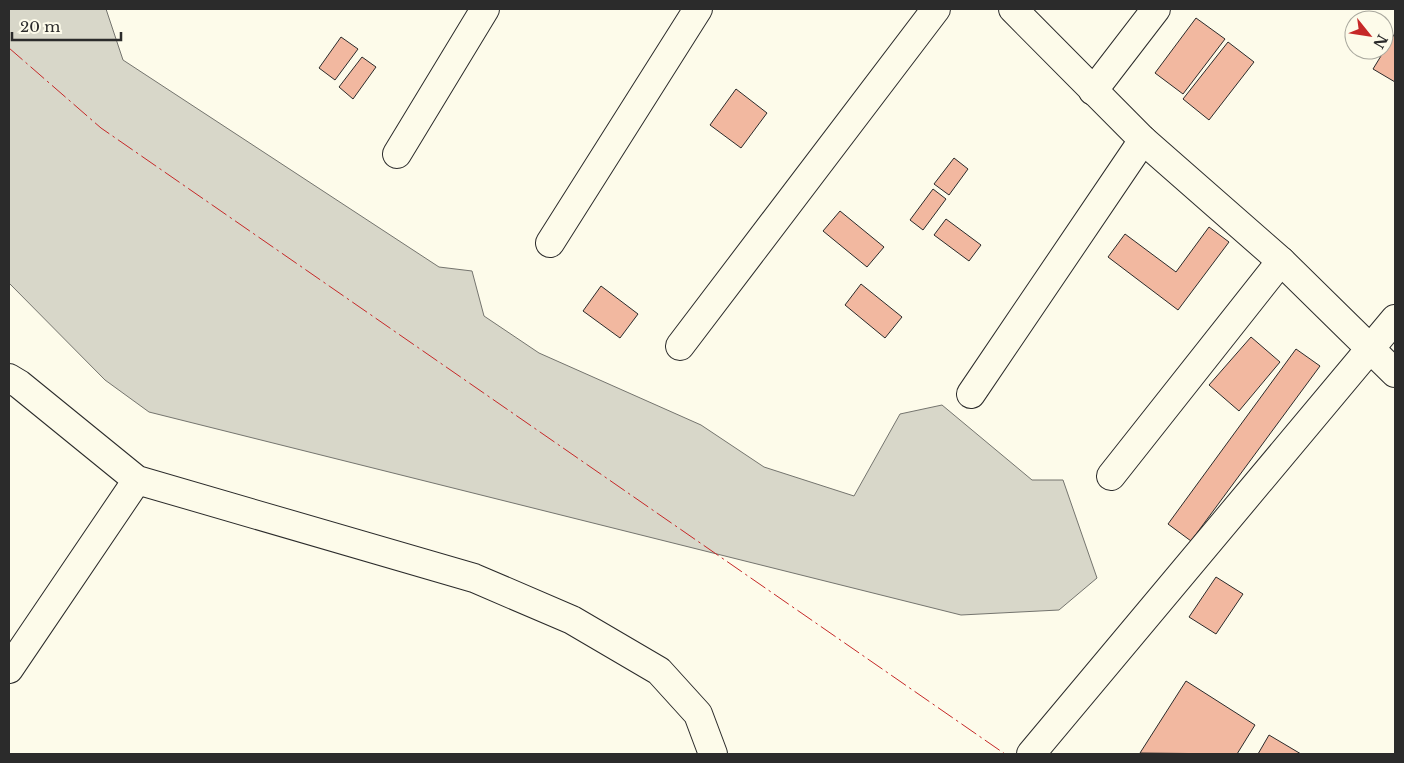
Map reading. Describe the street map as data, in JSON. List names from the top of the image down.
{
  "scale_bar": "20 m",
  "north": "bottom right"
}
